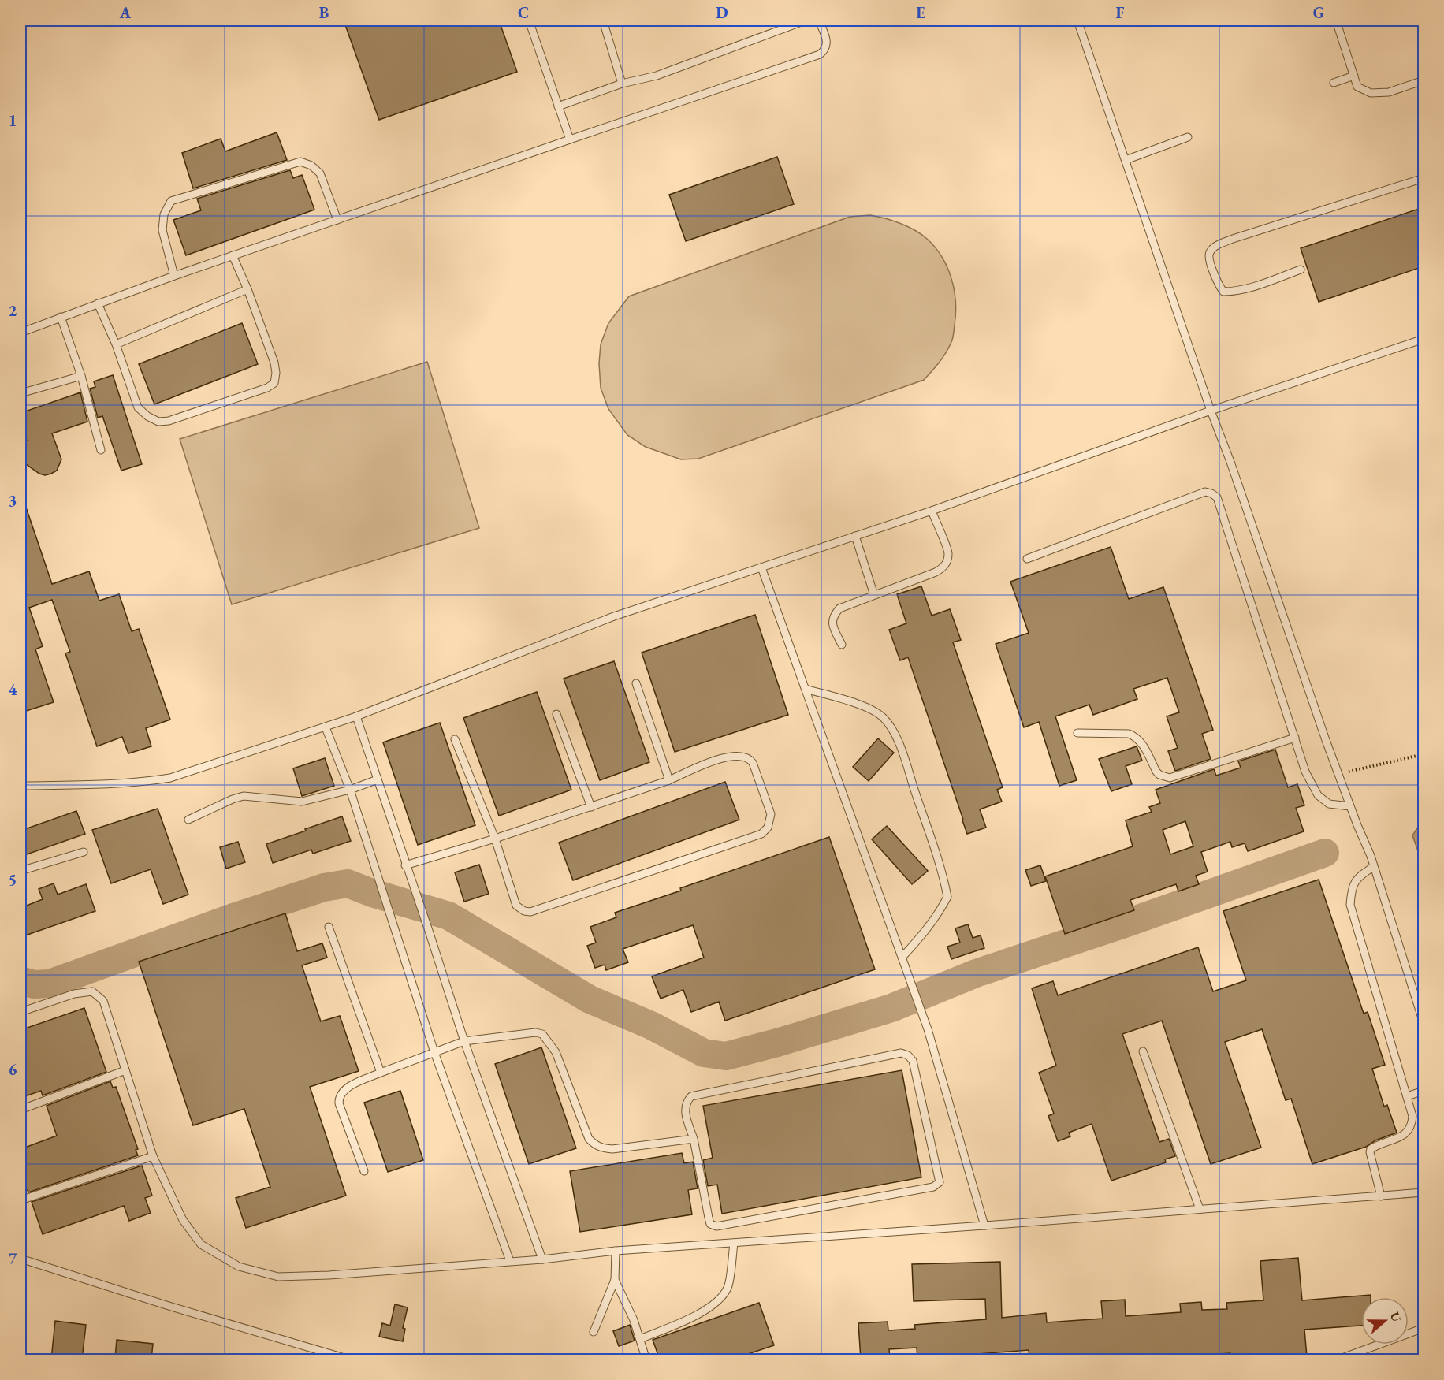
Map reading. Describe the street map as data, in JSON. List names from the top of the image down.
{
  "north": "right",
  "grid": {
    "columns": [
      "A",
      "B",
      "C",
      "D",
      "E",
      "F",
      "G"
    ],
    "rows": [
      "1",
      "2",
      "3",
      "4",
      "5",
      "6",
      "7"
    ]
  }
}
